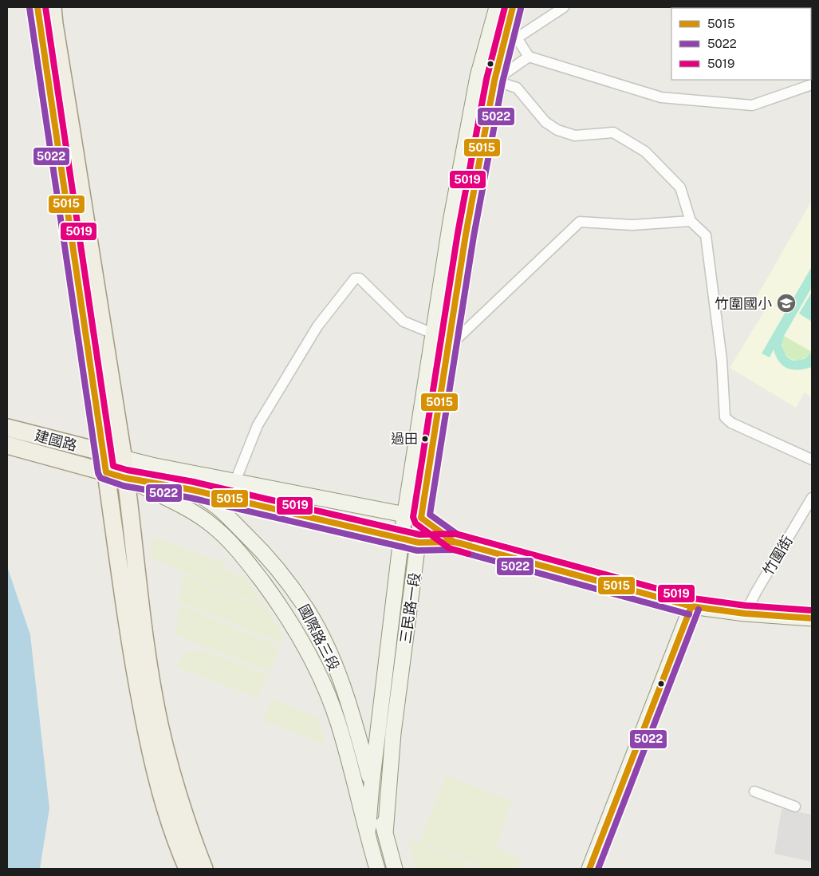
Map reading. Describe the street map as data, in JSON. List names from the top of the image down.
{
  "streets": {
    "main road": ["建國路"],
    "street": ["竹圍街", "三民路一段", "國際路三段"]
  },
  "crossings": [
    ["建國路", "國際路三段"],
    ["三民路一段", "國際路三段"]
  ],
  "places": {
    "school or university": ["竹圍國小"],
    "other": ["過田"]
  },
  "lines": ["transit line 5015", "transit line 5019", "transit line 5022"],
  "legend": ["5015", "5022", "5019"]
}
